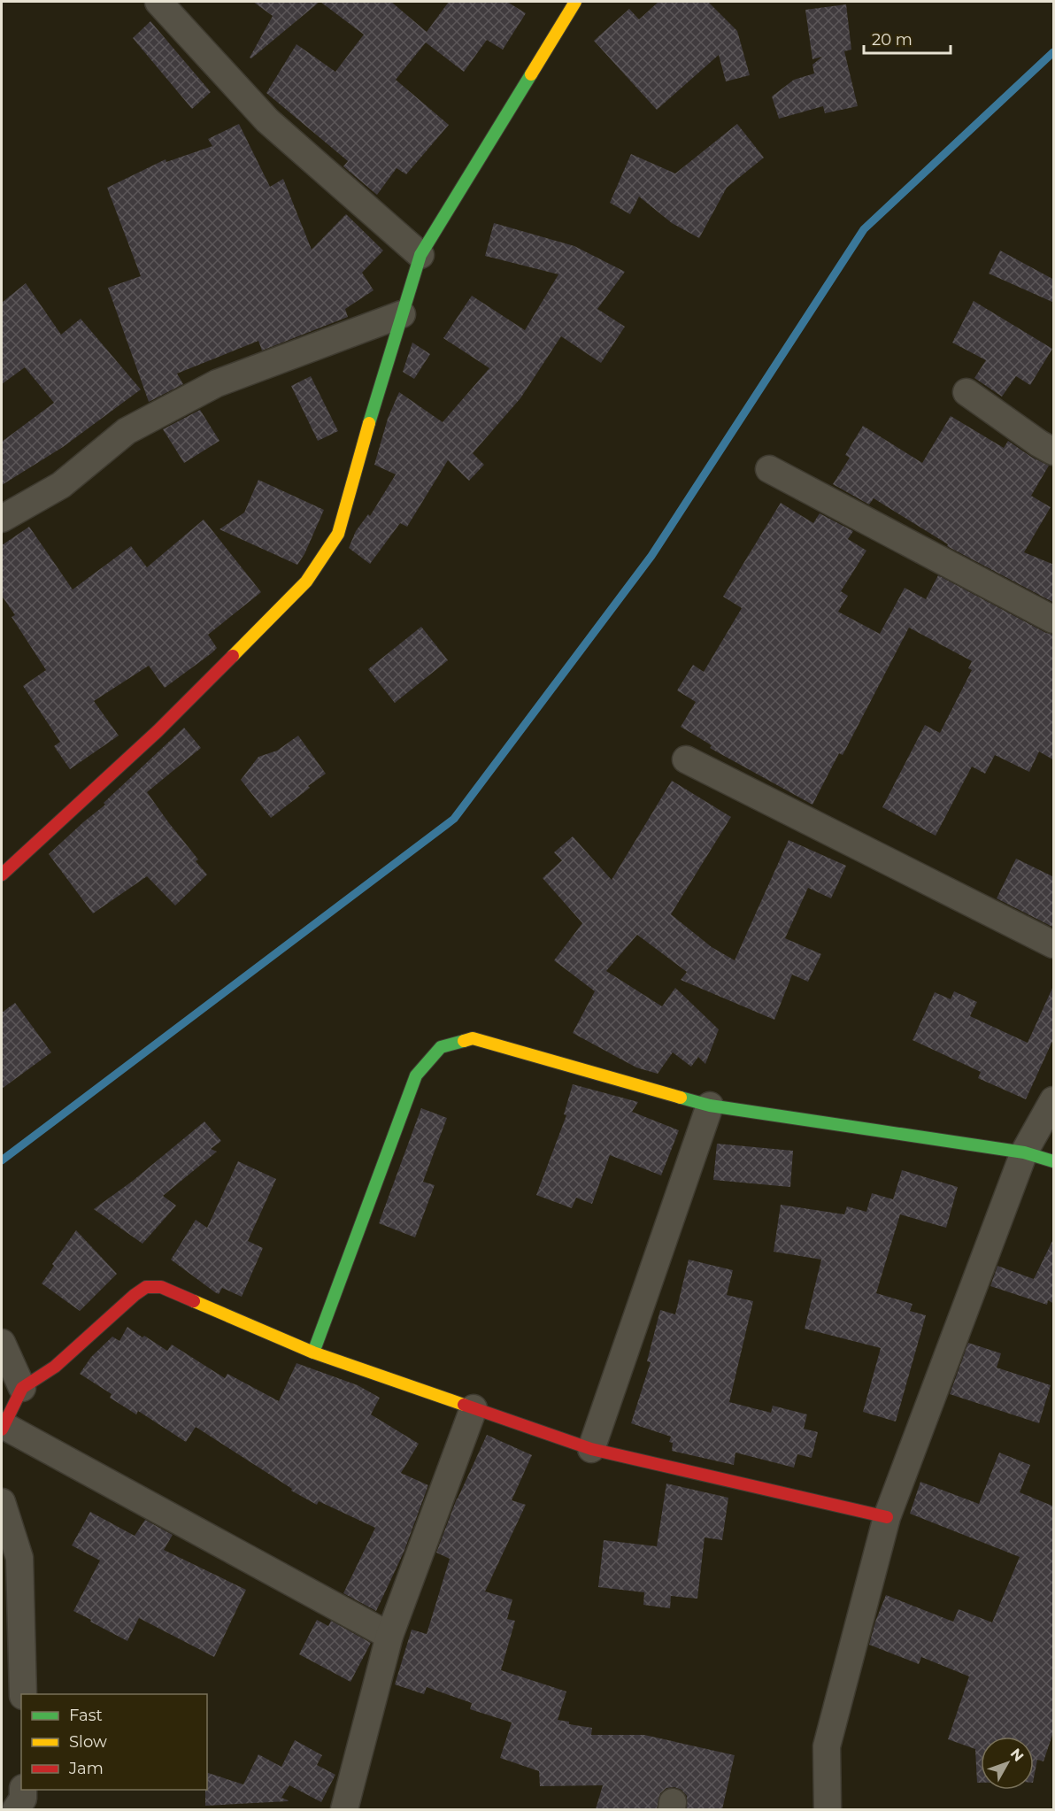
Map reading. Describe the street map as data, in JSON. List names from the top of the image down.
{
  "legend": ["Fast", "Slow", "Jam"],
  "scale_bar": "20 m",
  "north": "top right"
}
